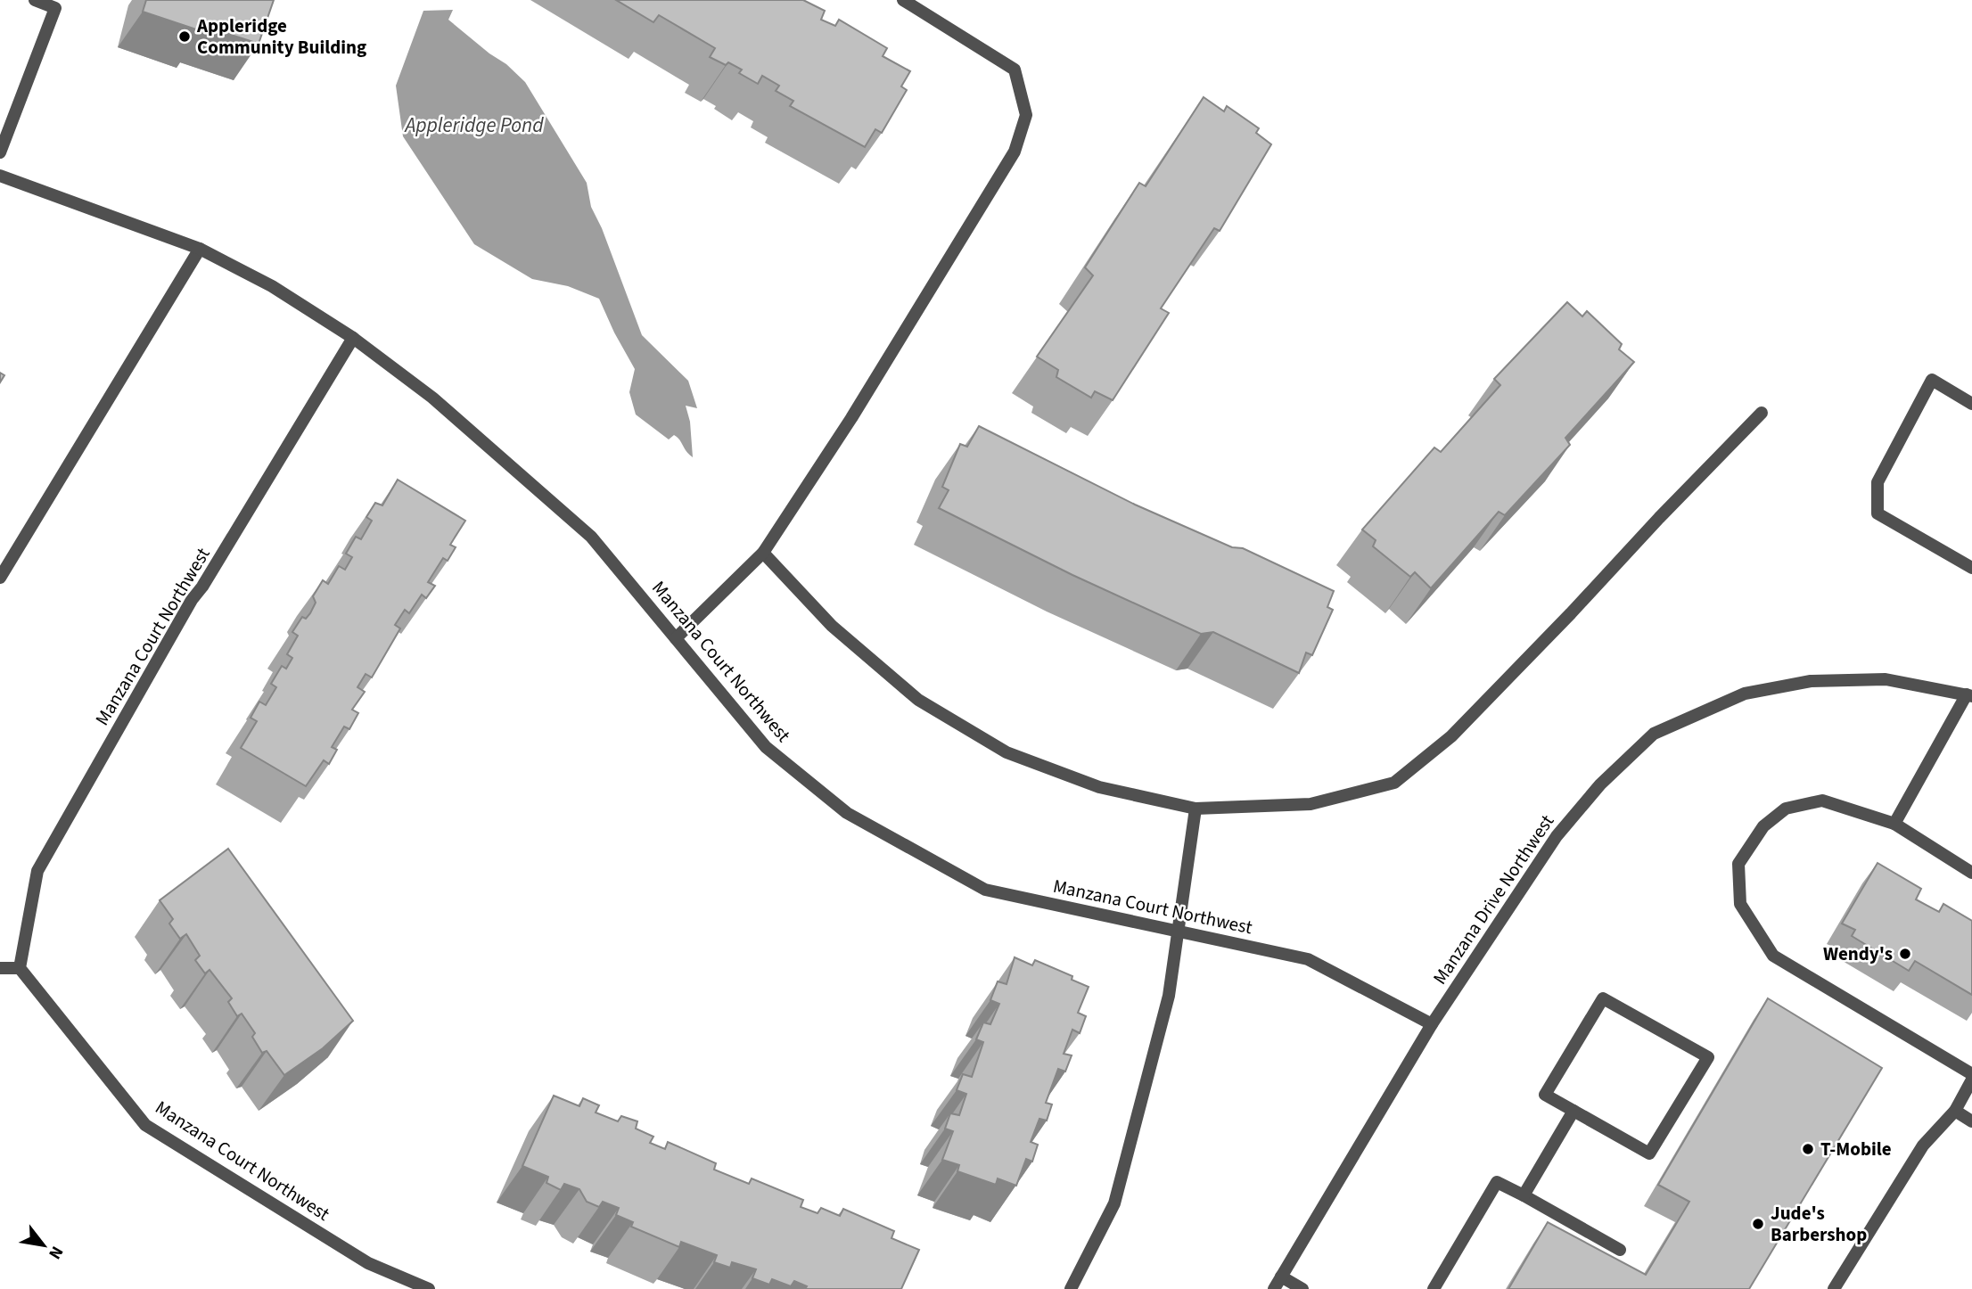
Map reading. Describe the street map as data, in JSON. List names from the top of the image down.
{
  "streets": {
    "street": ["Manzana Court Northwest", "Manzana Drive Northwest"]
  },
  "crossings": [
    ["Manzana Court Northwest", "Manzana Drive Northwest"]
  ],
  "water": ["Appleridge Pond"],
  "places": [
    "Appleridge Community Building",
    "Wendy's",
    "T-Mobile",
    "Jude's Barbershop"
  ],
  "north": "bottom right"
}
